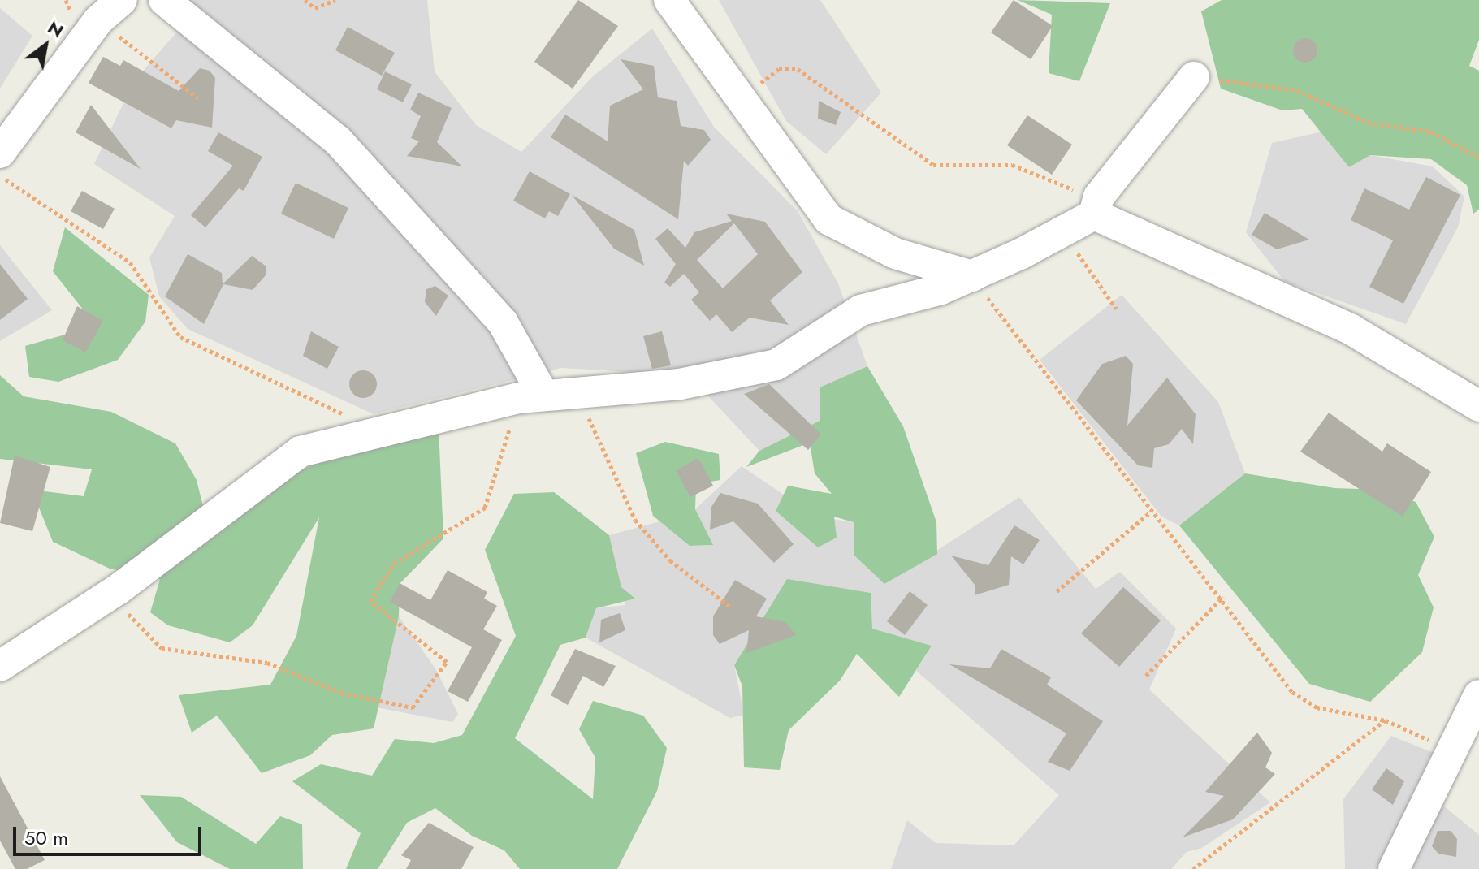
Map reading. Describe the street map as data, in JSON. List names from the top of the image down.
{
  "scale_bar": "50 m",
  "north": "top right"
}
